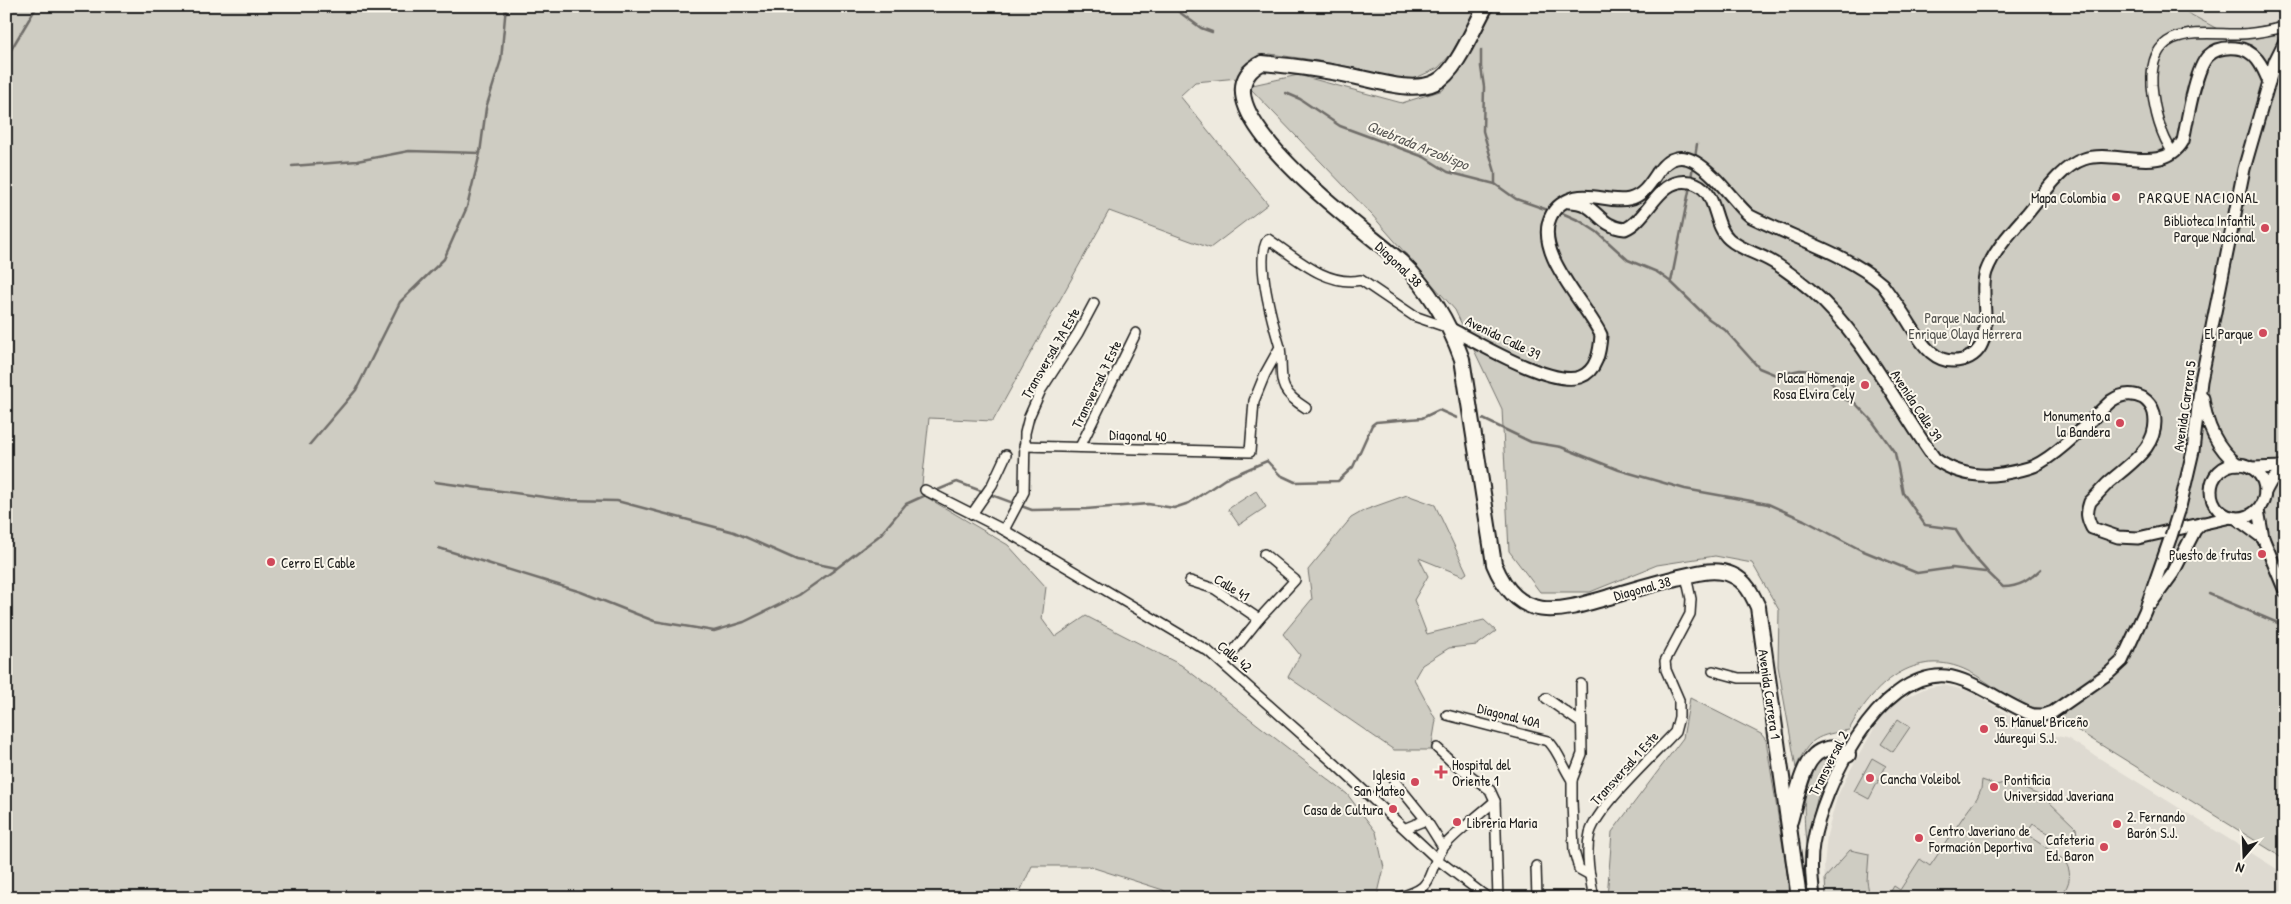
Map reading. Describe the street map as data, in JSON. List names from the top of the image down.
{
  "streets": {
    "main road": ["Diagonal 38", "Avenida Carrera 1"],
    "street": [
      "Avenida Calle 39",
      "Transversal 7A Este",
      "Transversal 7 Este",
      "Avenida Carrera 5",
      "Diagonal 40",
      "Calle 41",
      "Calle 42",
      "Diagonal 40A",
      "Transversal 2",
      "Transversal 1 Este"
    ]
  },
  "crossings": [
    ["Diagonal 38", "Avenida Calle 39"],
    ["Diagonal 38", "Avenida Carrera 1"],
    ["Diagonal 38", "Transversal 1 Este"],
    ["Transversal 7A Este", "Diagonal 40"],
    ["Transversal 7A Este", "Calle 42"],
    ["Transversal 7 Este", "Diagonal 40"],
    ["Avenida Carrera 5", "Transversal 2"],
    ["Avenida Carrera 1", "Transversal 1 Este"]
  ],
  "districts": ["PARQUE NACIONAL"],
  "water": ["Quebrada Arzobispo"],
  "parks": ["Parque Nacional Enrique Olaya Herrera"],
  "places": {
    "other": [
      "Mapa Colombia",
      "Biblioteca Infantil Parque Nacional",
      "El Parque",
      "Placa Homenaje Rosa Elvira Cely",
      "Monumento a la Bandera",
      "Puesto de frutas",
      "Cerro El Cable",
      "95. Manuel Briceño Jáuregui S.J.",
      "Cancha Voleibol",
      "Iglesia San Mateo",
      "Pontificia Universidad Javeriana",
      "Casa de Cultura",
      "Libreria Maria",
      "2. Fernando Barón S.J.",
      "Centro Javeriano de Formación Deportiva",
      "Cafeteria Ed. Baron"
    ],
    "health": ["Hospital del Oriente 1"]
  },
  "north": "bottom"
}
